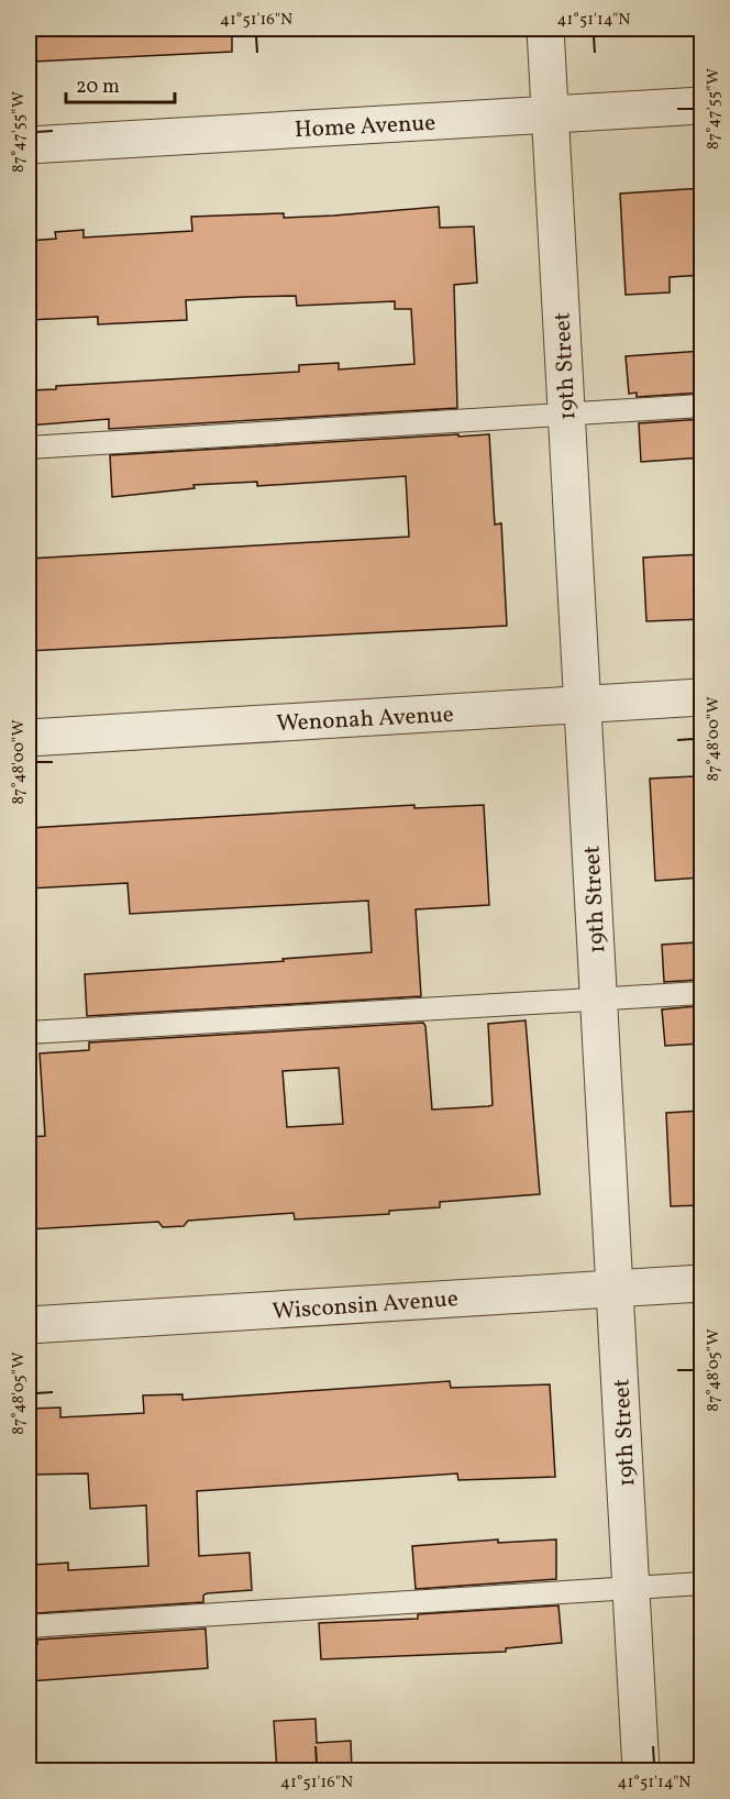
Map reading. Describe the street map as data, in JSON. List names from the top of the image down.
{
  "streets": {
    "street": [
      "Home Avenue",
      "19th Street",
      "Wenonah Avenue",
      "Wisconsin Avenue"
    ]
  },
  "crossings": [
    ["Home Avenue", "19th Street"],
    ["19th Street", "Wenonah Avenue"],
    ["19th Street", "Wisconsin Avenue"]
  ],
  "scale_bar": "20 m",
  "coordinates": [
    "41°51'16\"N",
    "41°51'14\"N",
    "87°47'55\"W",
    "87°48'00\"W",
    "87°48'05\"W"
  ]
}
